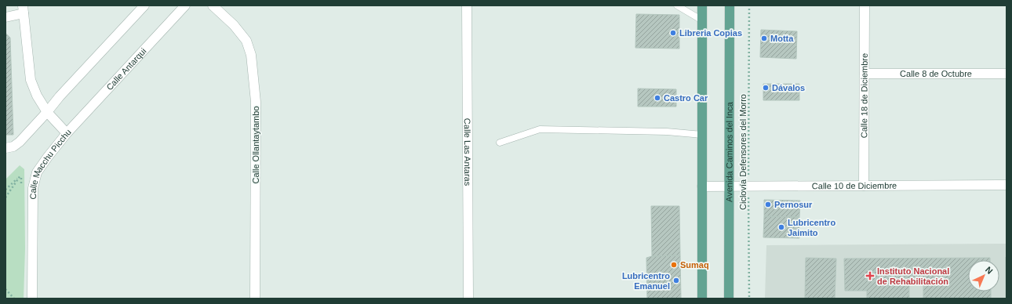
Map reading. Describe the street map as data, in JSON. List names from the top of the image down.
{
  "streets": {
    "main road": ["Avenida Caminos del Inca"],
    "street": [
      "Calle Antarqui",
      "Calle 8 de Octubre",
      "Calle 18 de Diciembre",
      "Calle Ollantaytambo",
      "Calle Las Antaras",
      "Calle Macchu Picchu",
      "Calle 10 de Diciembre"
    ],
    "path": ["Ciclovía Defensores del Morro"]
  },
  "crossings": [
    ["Calle Antarqui", "Calle Macchu Picchu"],
    ["Calle 8 de Octubre", "Calle 18 de Diciembre"],
    ["Calle 18 de Diciembre", "Calle 10 de Diciembre"],
    ["Avenida Caminos del Inca", "Calle 10 de Diciembre"],
    ["Ciclovía Defensores del Morro", "Calle 10 de Diciembre"]
  ],
  "places": {
    "other": [
      "Libreria Copias",
      "Motta",
      "Dávalos",
      "Castro Car",
      "Pernosur",
      "Lubricentro Jaimito",
      "Sumaq",
      "Lubricentro Emanuel"
    ],
    "health": ["Instituto Nacional de Rehabilitación"]
  },
  "north": "top right"
}
